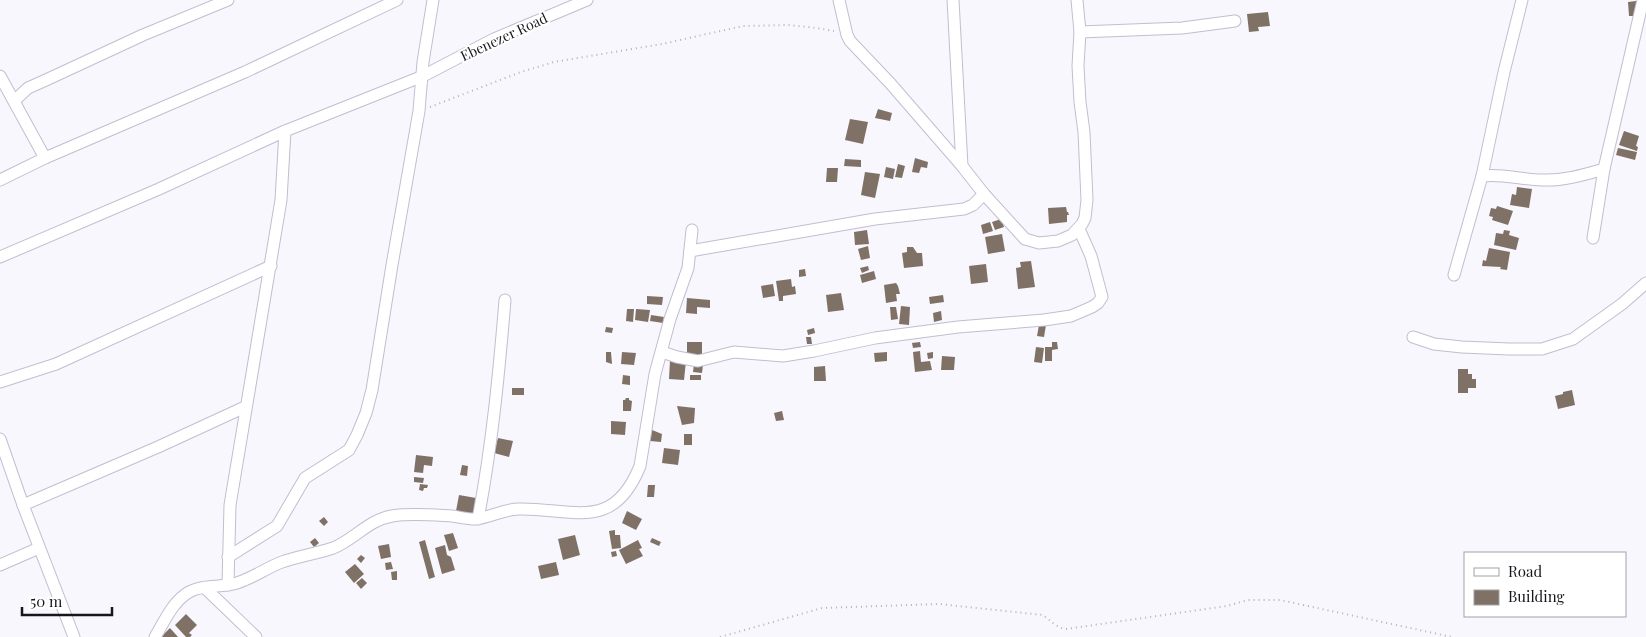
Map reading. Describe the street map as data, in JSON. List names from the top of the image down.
{
  "streets": {
    "street": ["Ebenezer Road"]
  },
  "legend": ["Road", "Building"],
  "scale_bar": "50 m"
}
